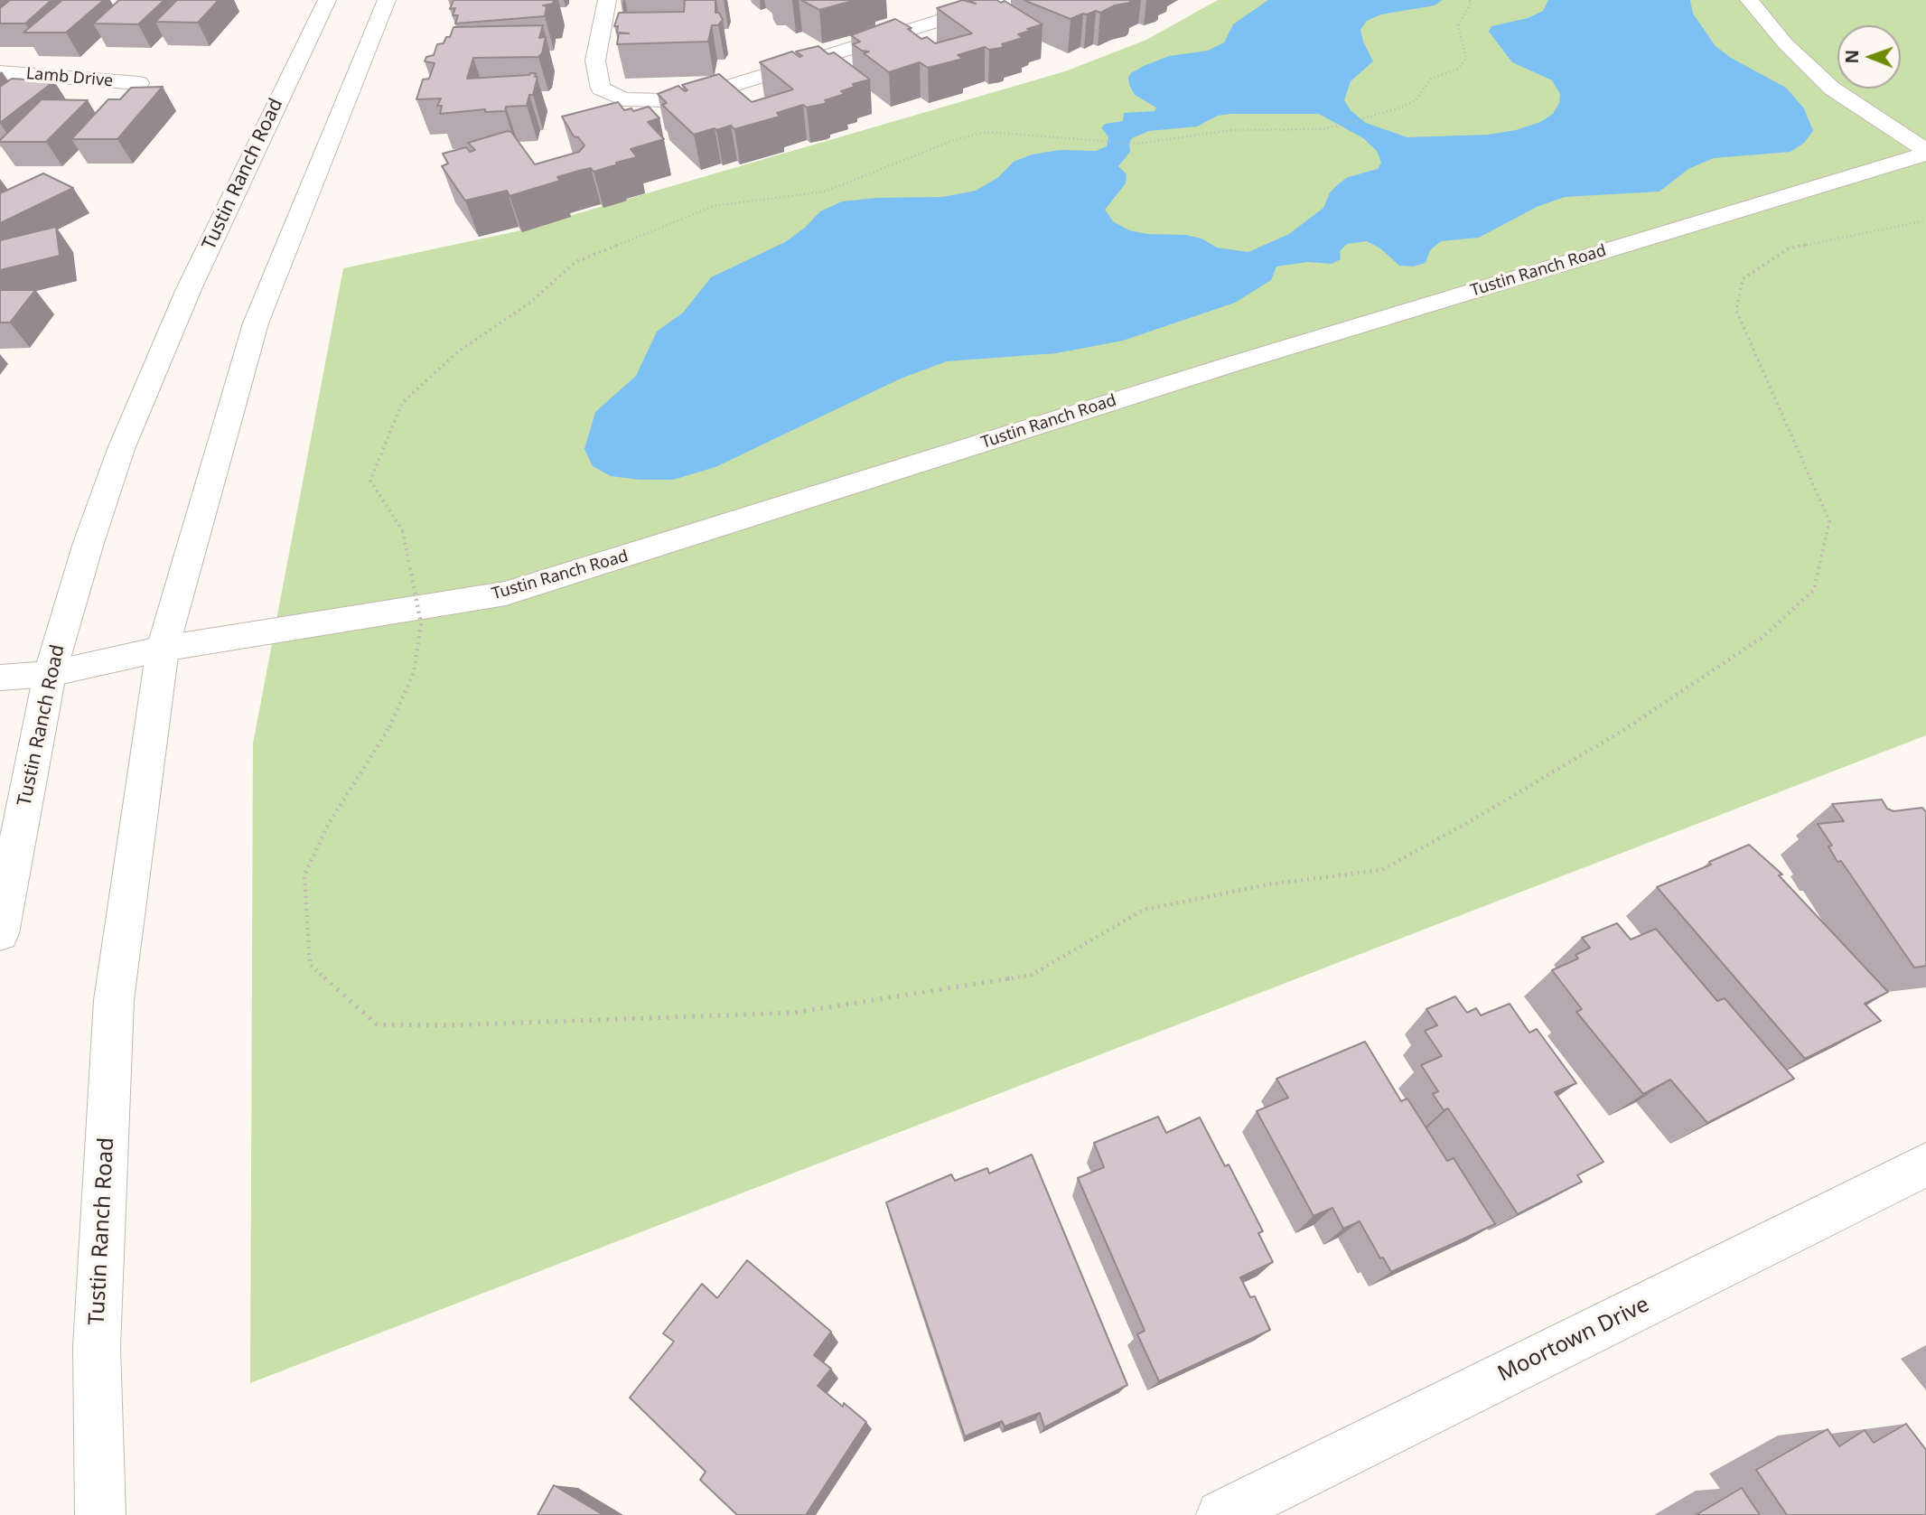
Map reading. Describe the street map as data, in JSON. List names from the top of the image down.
{
  "streets": {
    "street": ["Lamb Drive", "Tustin Ranch Road", "Moortown Drive"]
  },
  "north": "left"
}
